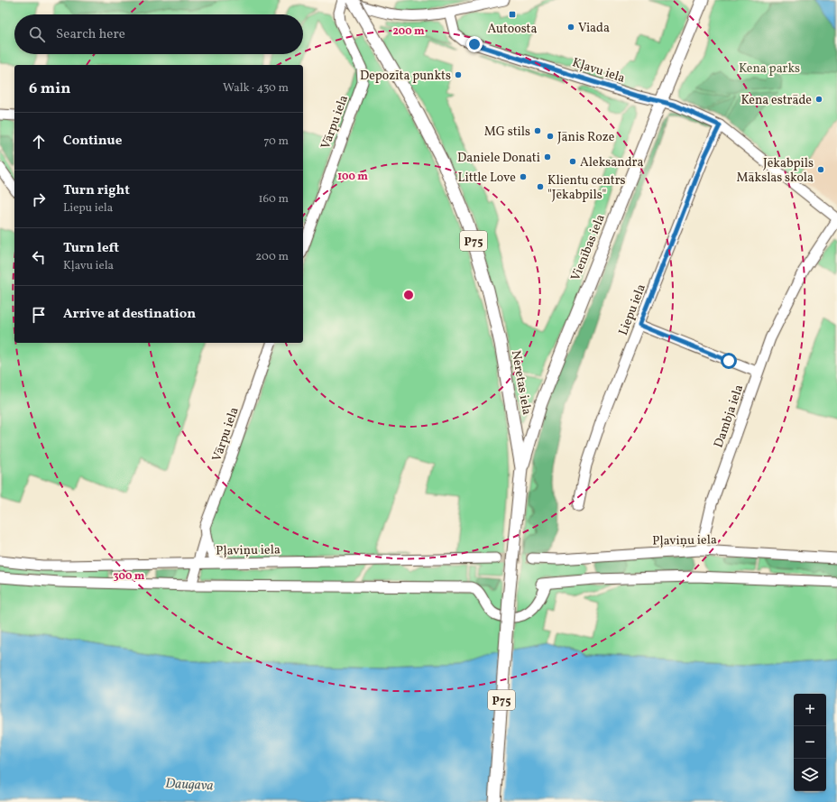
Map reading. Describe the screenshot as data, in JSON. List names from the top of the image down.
{
  "streets": {
    "main road": ["P75", "Vienības iela", "Neretas iela"],
    "street": [
      "Kļavu iela",
      "Vārpu iela",
      "Liepu iela",
      "Dambja iela",
      "Pļaviņu iela"
    ]
  },
  "crossings": [
    ["Kļavu iela", "Vienības iela"],
    ["Kļavu iela", "Liepu iela"],
    ["Kļavu iela", "Dambja iela"],
    ["Vārpu iela", "Pļaviņu iela"],
    ["Vienības iela", "Neretas iela"],
    ["Dambja iela", "Pļaviņu iela"]
  ],
  "water": ["Daugava"],
  "parks": ["Kena parks"],
  "places": {
    "transit": ["Autoosta"],
    "other": [
      "Viada",
      "Depozīta punkts",
      "Kena estrāde",
      "MG stils",
      "Jānis Roze",
      "Daniele Donati",
      "Aleksandra",
      "Jēkabpils Mākslas skola",
      "Little Love",
      "Klientu centrs \"Jēkabpils\""
    ]
  },
  "page": {
    "search": "Search here",
    "heading": ["6 min", "Walk · 430 m"],
    "list": [
      ["Continue", "70 m"],
      ["Turn right", "Liepu iela", "160 m"],
      ["Turn left", "Kļavu iela", "200 m"],
      "Arrive at destination"
    ],
    "map_buttons": ["+", "−"]
  },
  "rings": ["200 m", "100 m", "300 m"]
}
